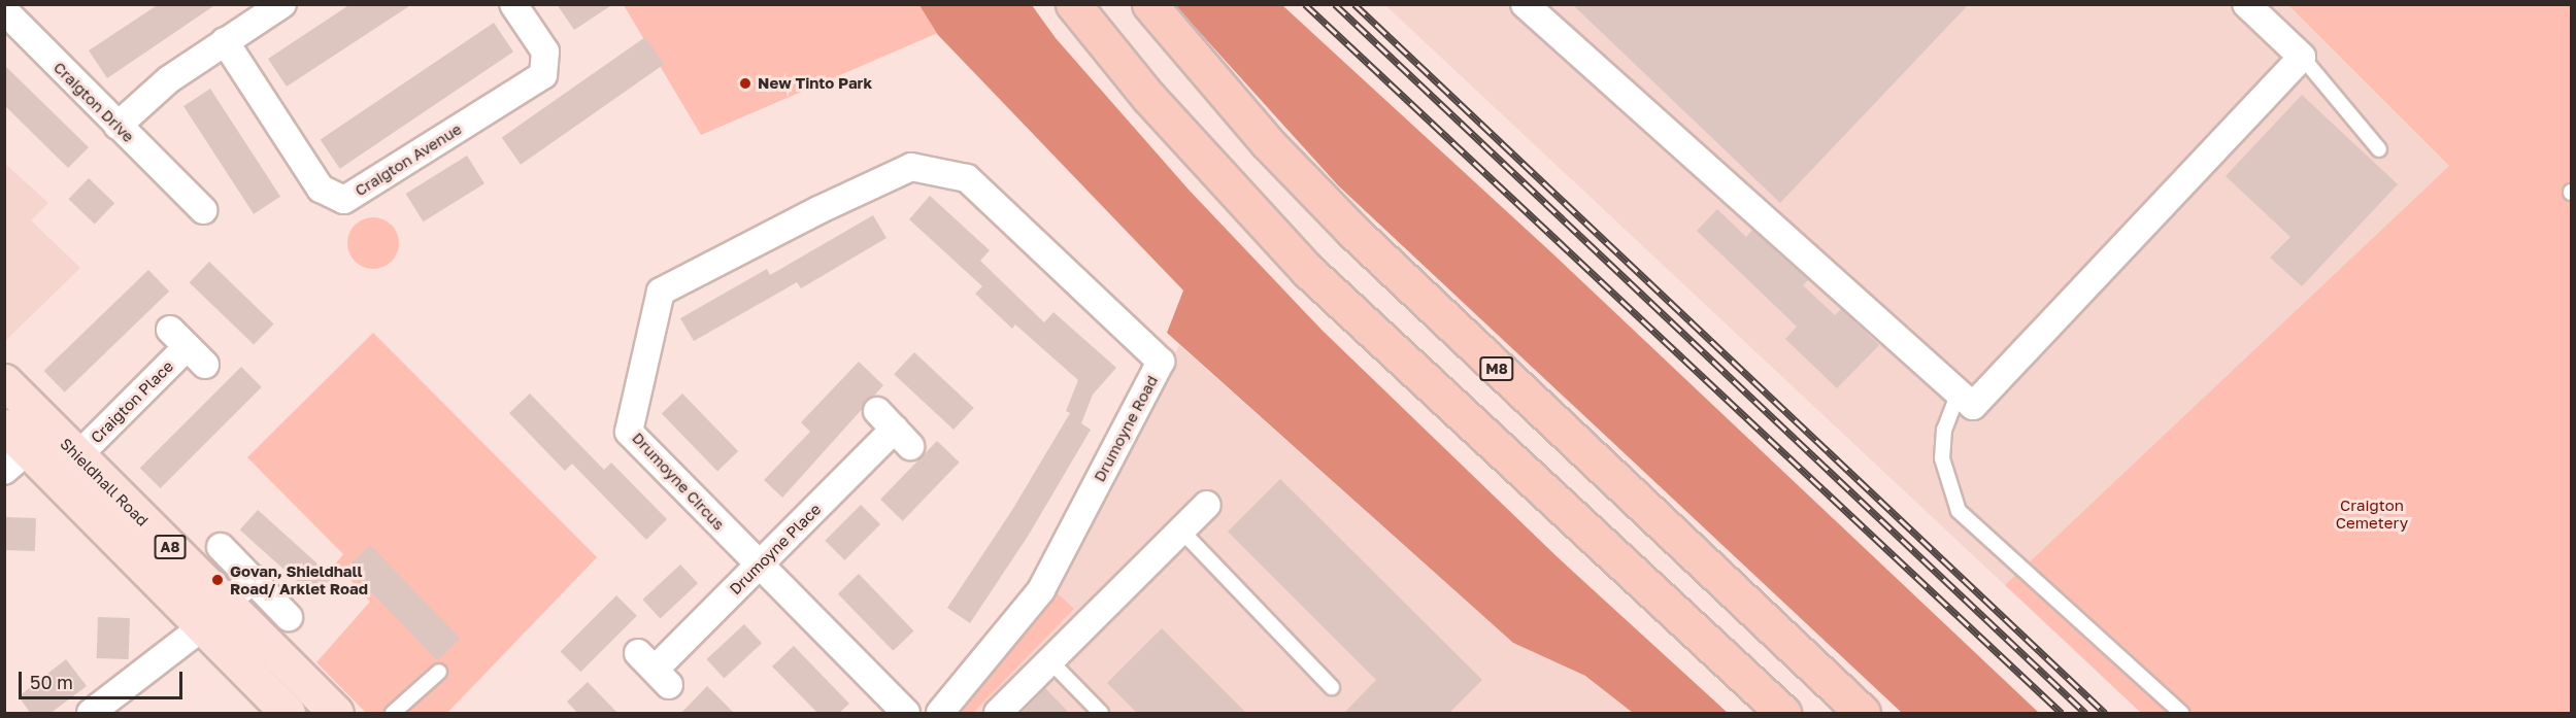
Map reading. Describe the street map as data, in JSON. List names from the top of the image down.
{
  "streets": {
    "highway": ["M8"],
    "main road": ["Shieldhall Road", "A8"],
    "street": [
      "Craigton Drive",
      "Craigton Avenue",
      "Craigton Place",
      "Drumoyne Road",
      "Drumoyne Circus",
      "Drumoyne Place"
    ]
  },
  "crossings": [
    ["Craigton Place", "Shieldhall Road"],
    ["Drumoyne Road", "Drumoyne Circus"],
    ["Drumoyne Circus", "Drumoyne Place"]
  ],
  "parks": ["Craigton Cemetery"],
  "places": ["New Tinto Park", "Govan, Shieldhall Road/ Arklet Road"],
  "scale_bar": "50 m"
}
